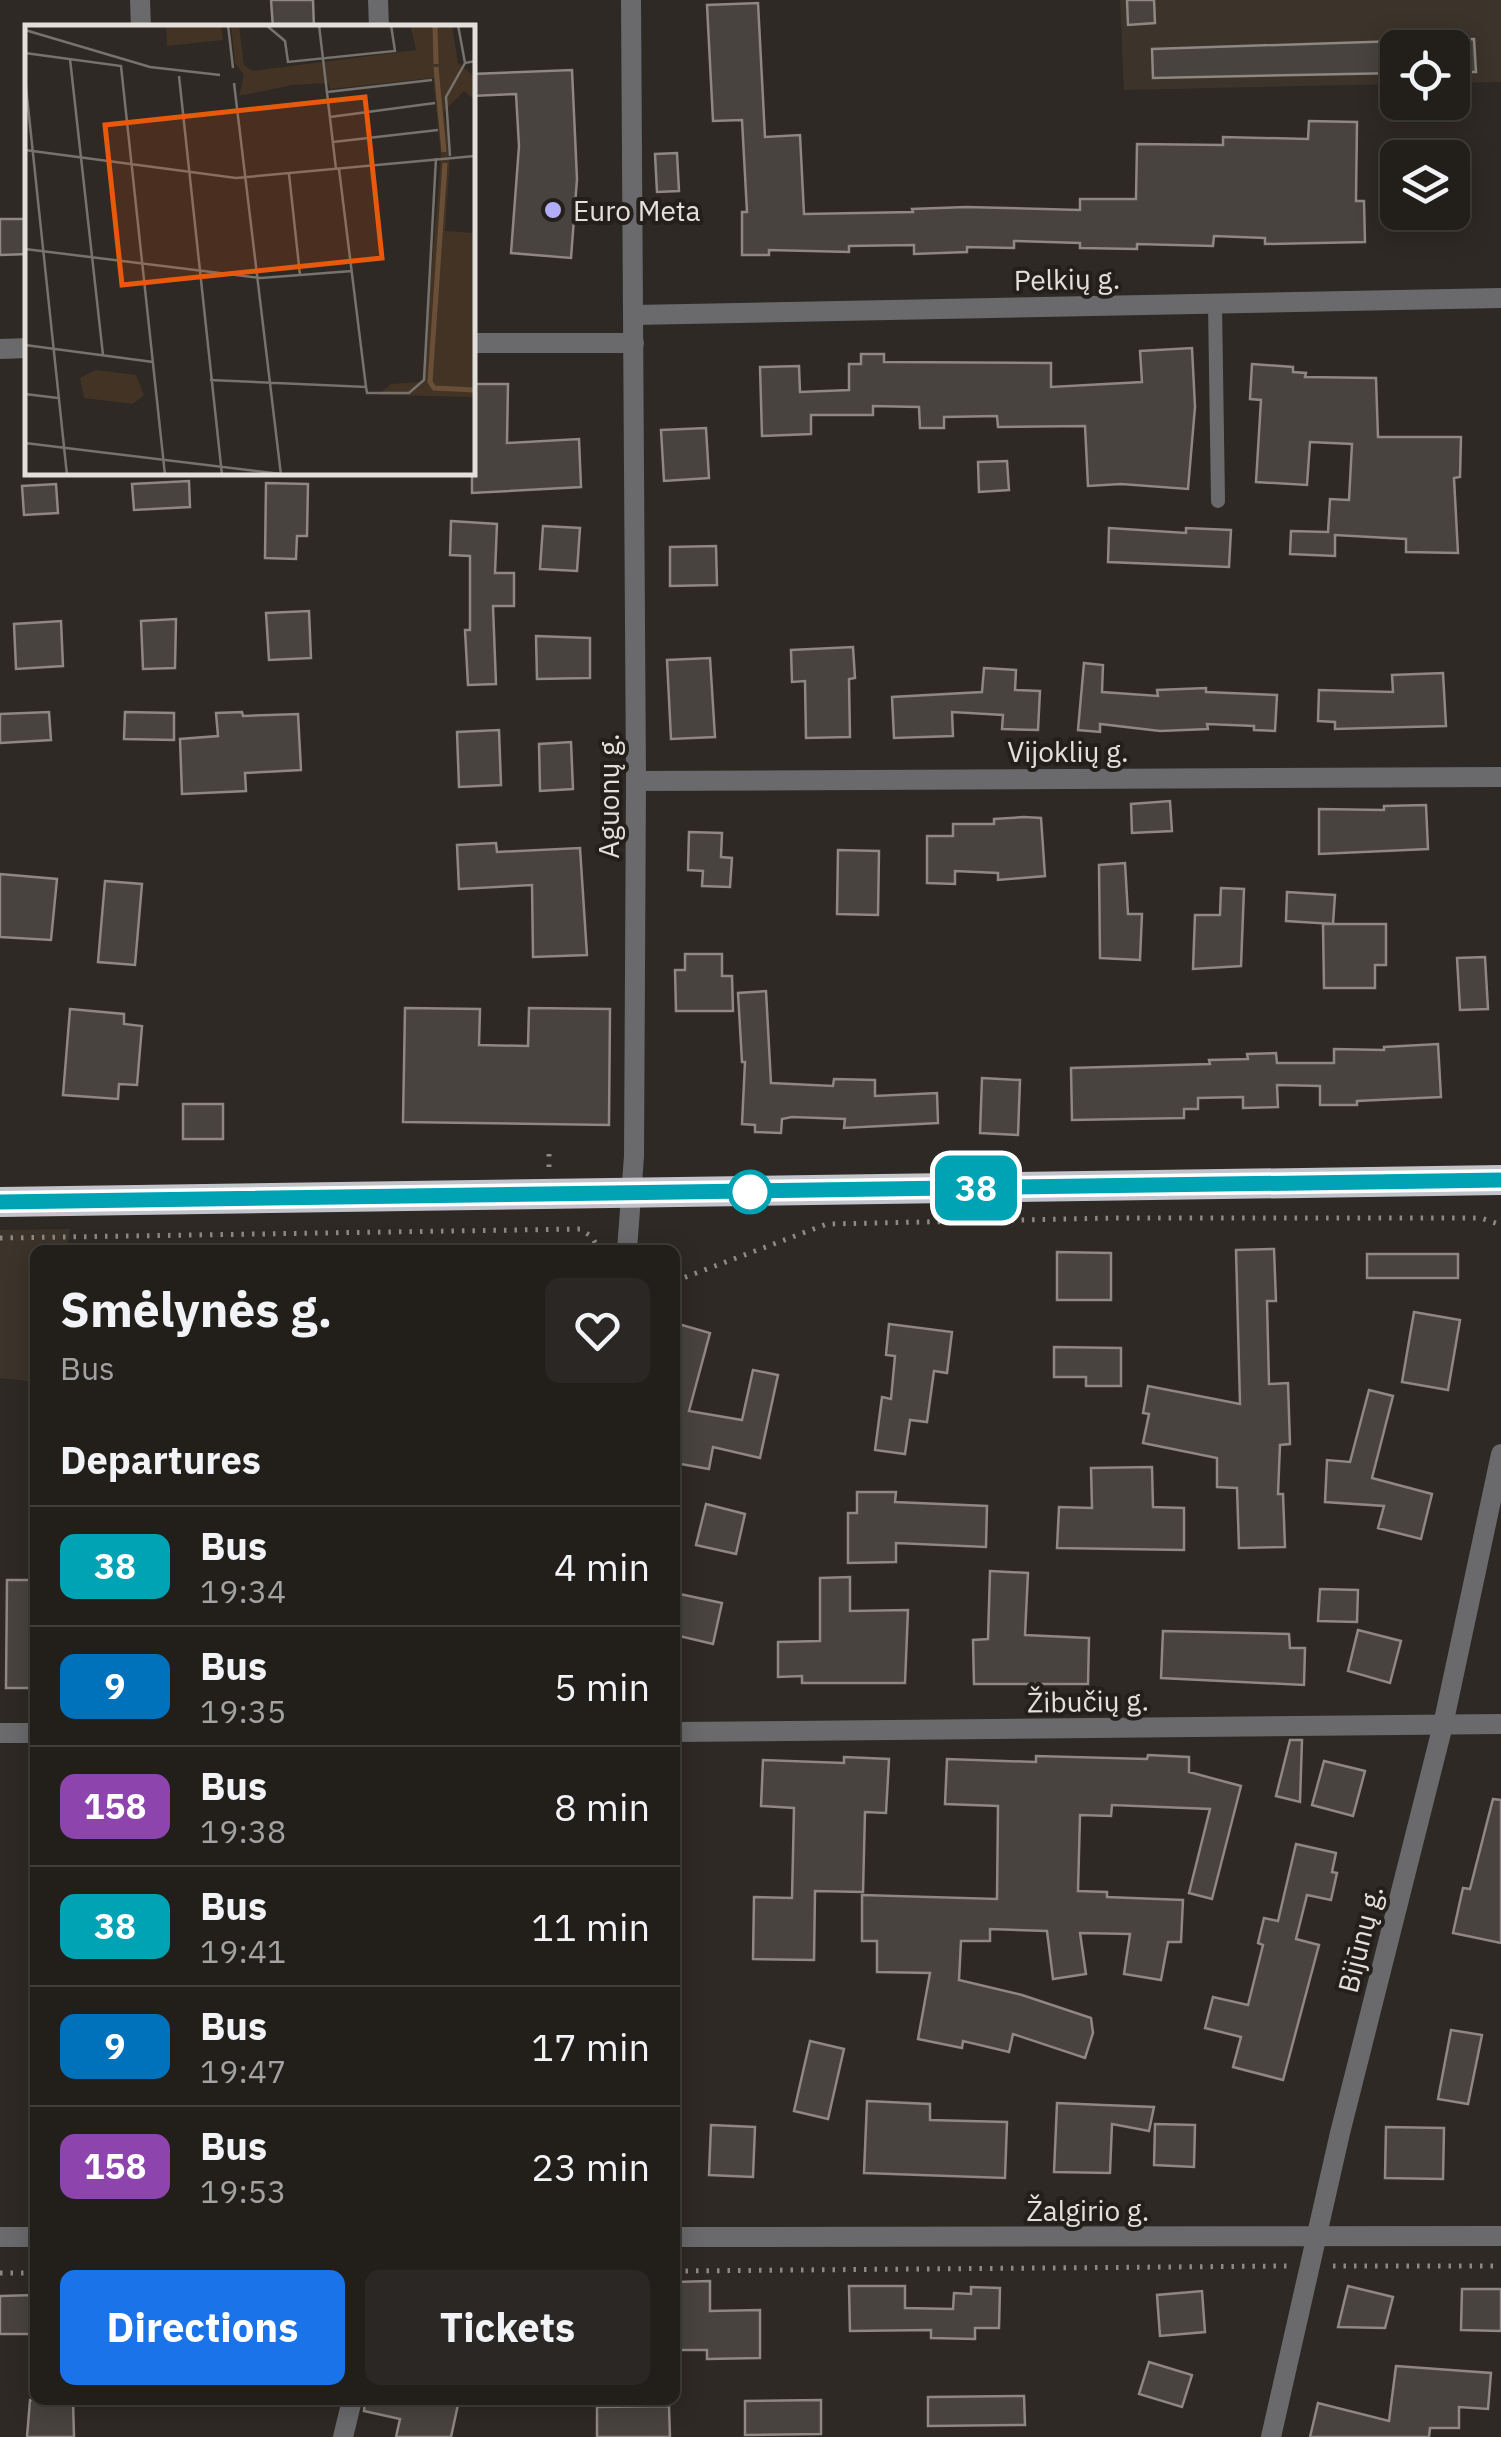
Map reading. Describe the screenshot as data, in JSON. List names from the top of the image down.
{
  "streets": {
    "street": [
      "Pelkių g.",
      "Vijoklių g.",
      "Aguonų g.",
      "Žibučių g.",
      "Bijūnų g.",
      "Žalgirio g."
    ]
  },
  "crossings": [
    ["Pelkių g.", "Aguonų g."],
    ["Vijoklių g.", "Aguonų g."],
    ["Žibučių g.", "Bijūnų g."],
    ["Bijūnų g.", "Žalgirio g."]
  ],
  "places": ["Euro Meta"],
  "lines": ["bus line 38"],
  "page": {
    "on_map": "38",
    "heading": [
      ["Smėlynės g.", "Bus"],
      "Departures"
    ],
    "list": [
      {
        "mark": "38",
        "name": "Bus",
        "note": "19:34",
        "value": "4 min"
      },
      {
        "mark": "9",
        "name": "Bus",
        "note": "19:35",
        "value": "5 min"
      },
      {
        "mark": "158",
        "name": "Bus",
        "note": "19:38",
        "value": "8 min"
      },
      {
        "mark": "38",
        "name": "Bus",
        "note": "19:41",
        "value": "11 min"
      },
      {
        "mark": "9",
        "name": "Bus",
        "note": "19:47",
        "value": "17 min"
      },
      {
        "mark": "158",
        "name": "Bus",
        "note": "19:53",
        "value": "23 min"
      }
    ],
    "buttons": ["Directions", "Tickets"]
  }
}
